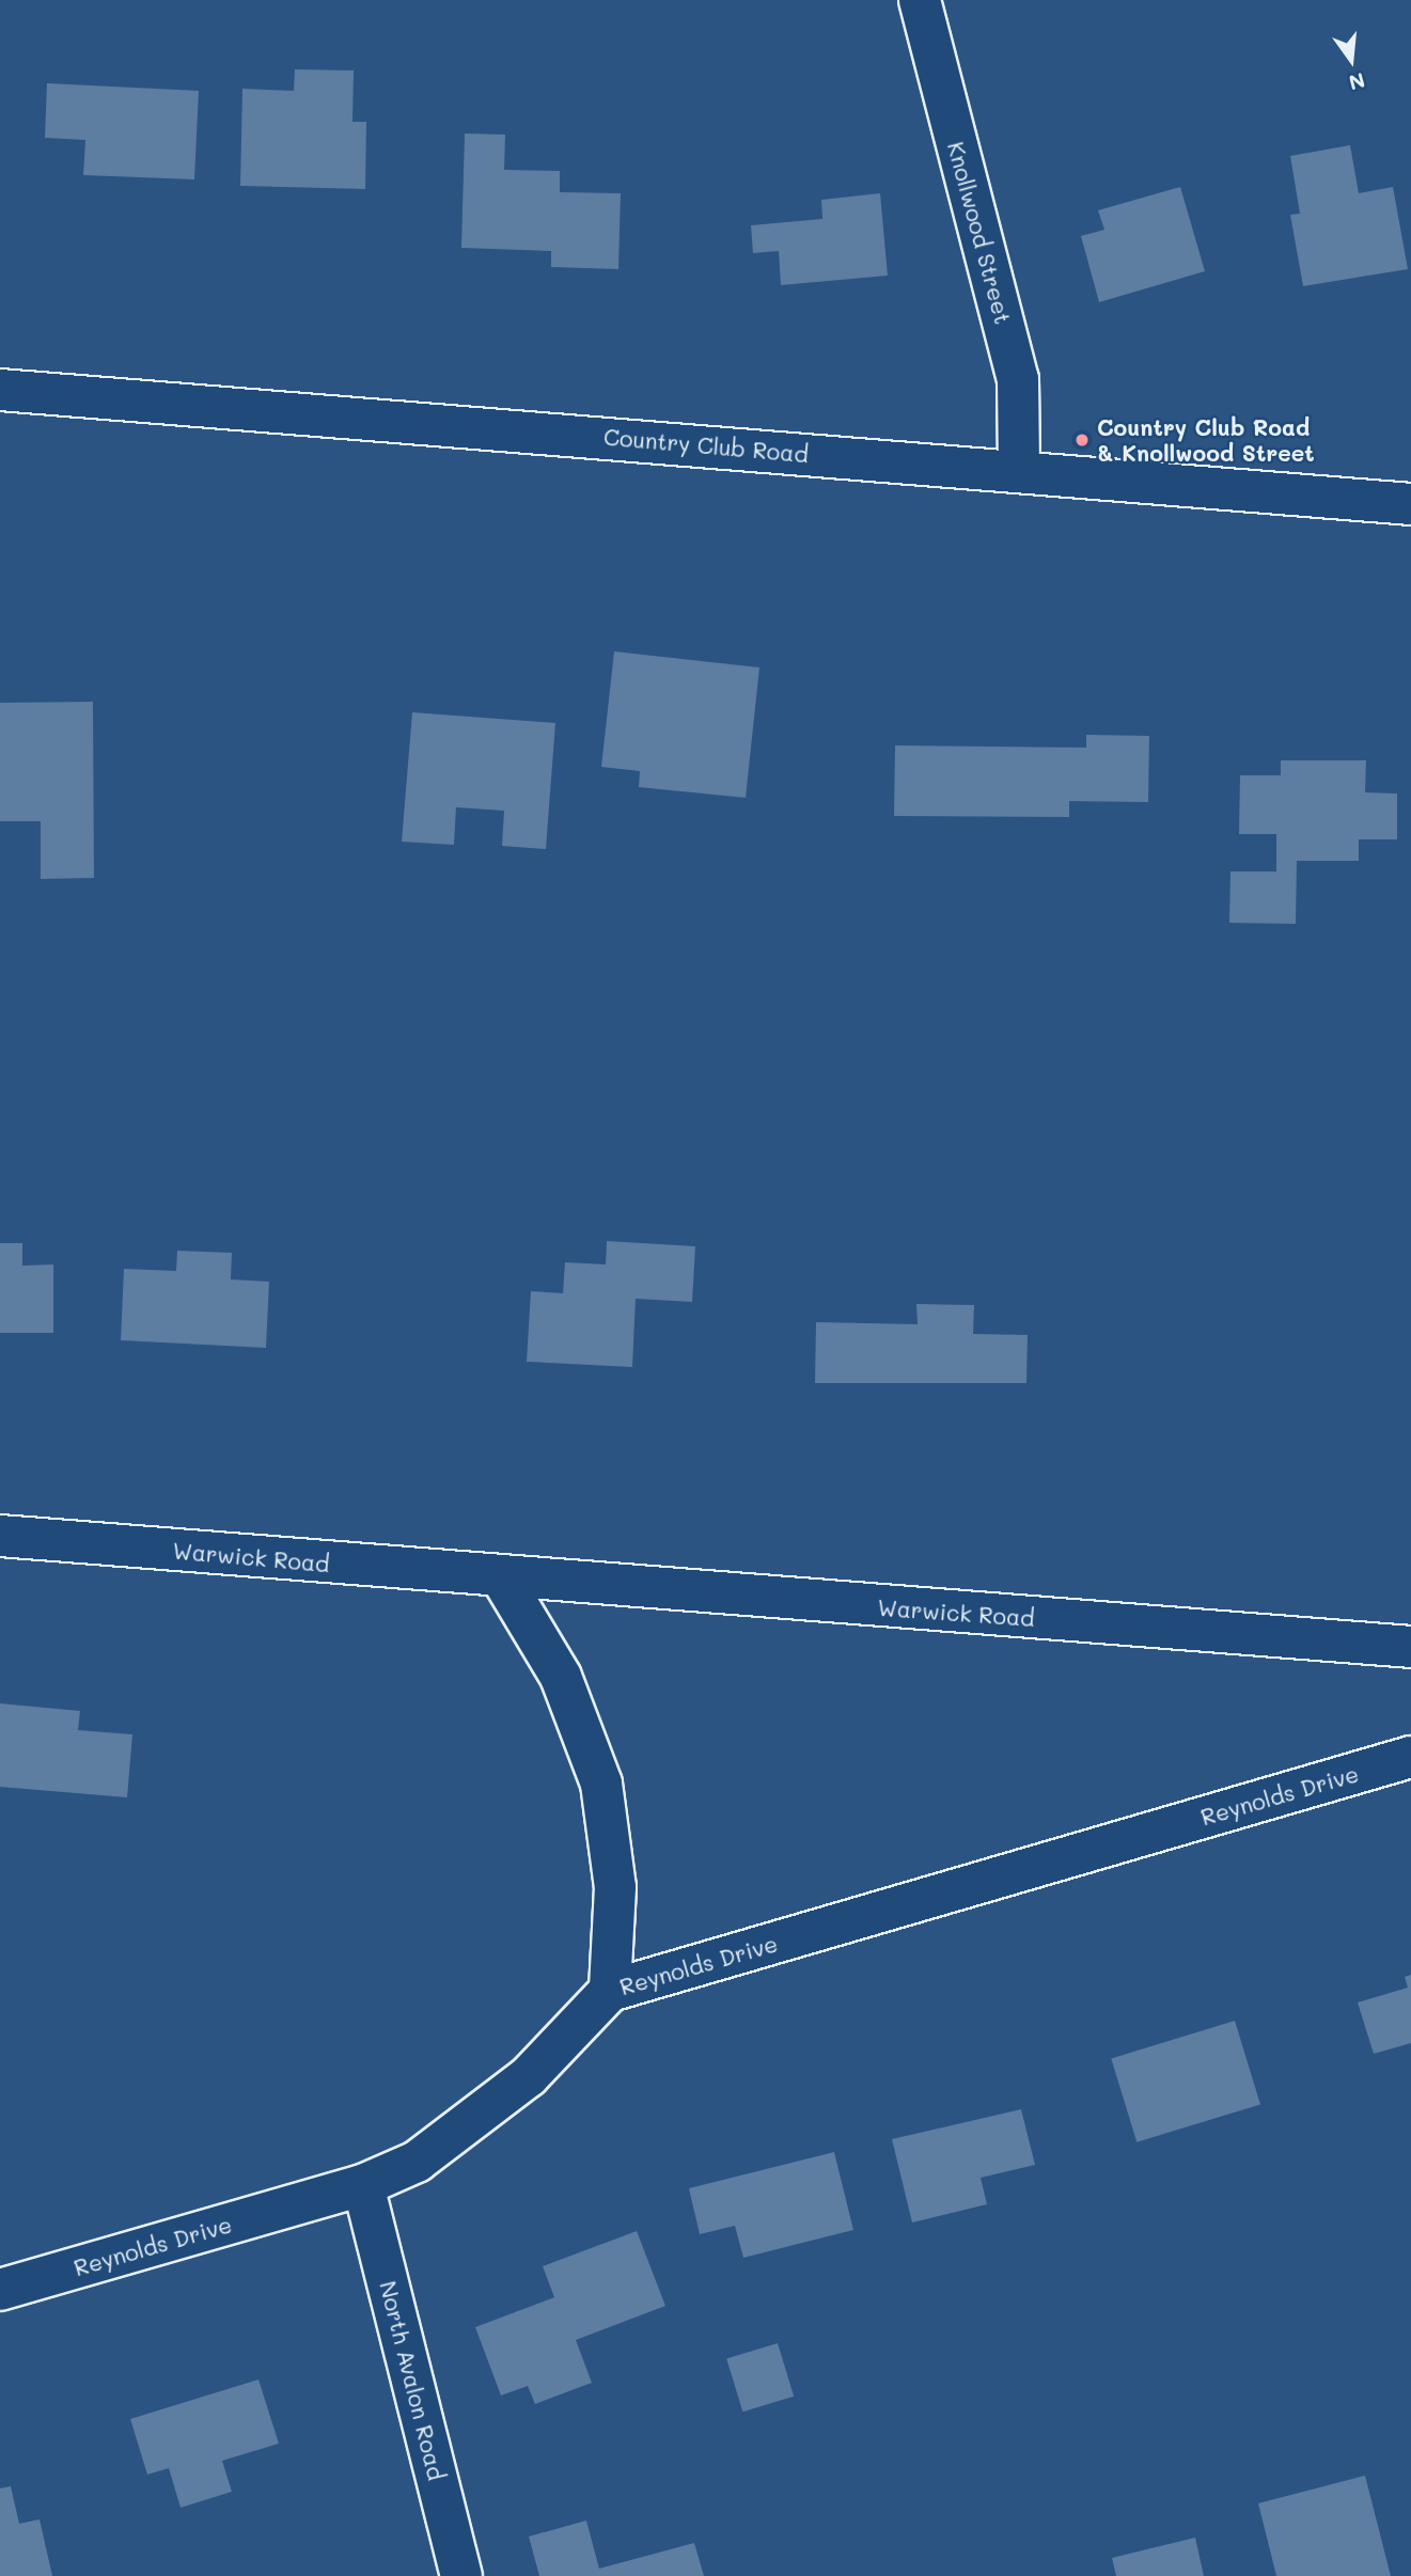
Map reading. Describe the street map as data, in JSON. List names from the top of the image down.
{
  "streets": {
    "street": [
      "Knollwood Street",
      "Country Club Road",
      "Warwick Road",
      "Reynolds Drive",
      "North Avalon Road"
    ]
  },
  "crossings": [
    ["Knollwood Street", "Country Club Road"],
    ["Reynolds Drive", "North Avalon Road"]
  ],
  "places": ["Country Club Road & Knollwood Street"],
  "north": "bottom"
}
